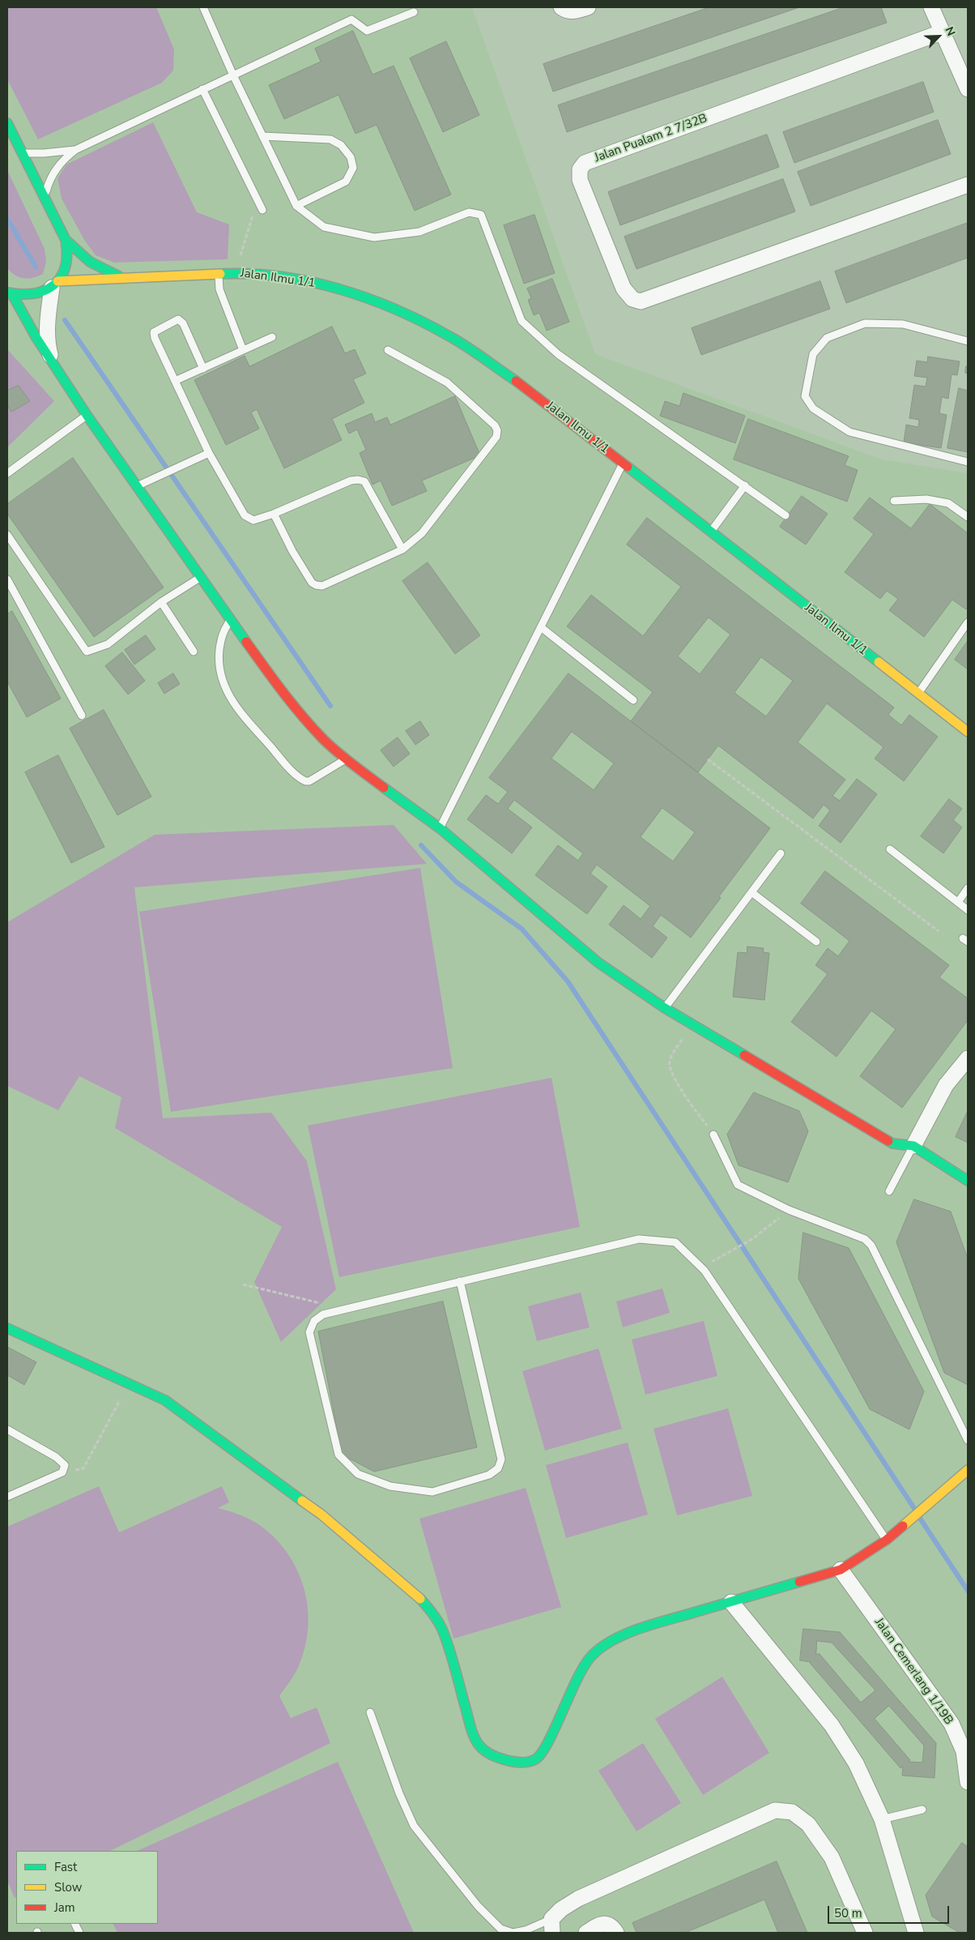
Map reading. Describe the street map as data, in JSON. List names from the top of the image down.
{
  "streets": {
    "street": ["Jalan Pualam 2 7/32B", "Jalan Ilmu 1/1", "Jalan Cemerlang 1/19B"]
  },
  "legend": ["Fast", "Slow", "Jam"],
  "scale_bar": "50 m",
  "north": "top right"
}
